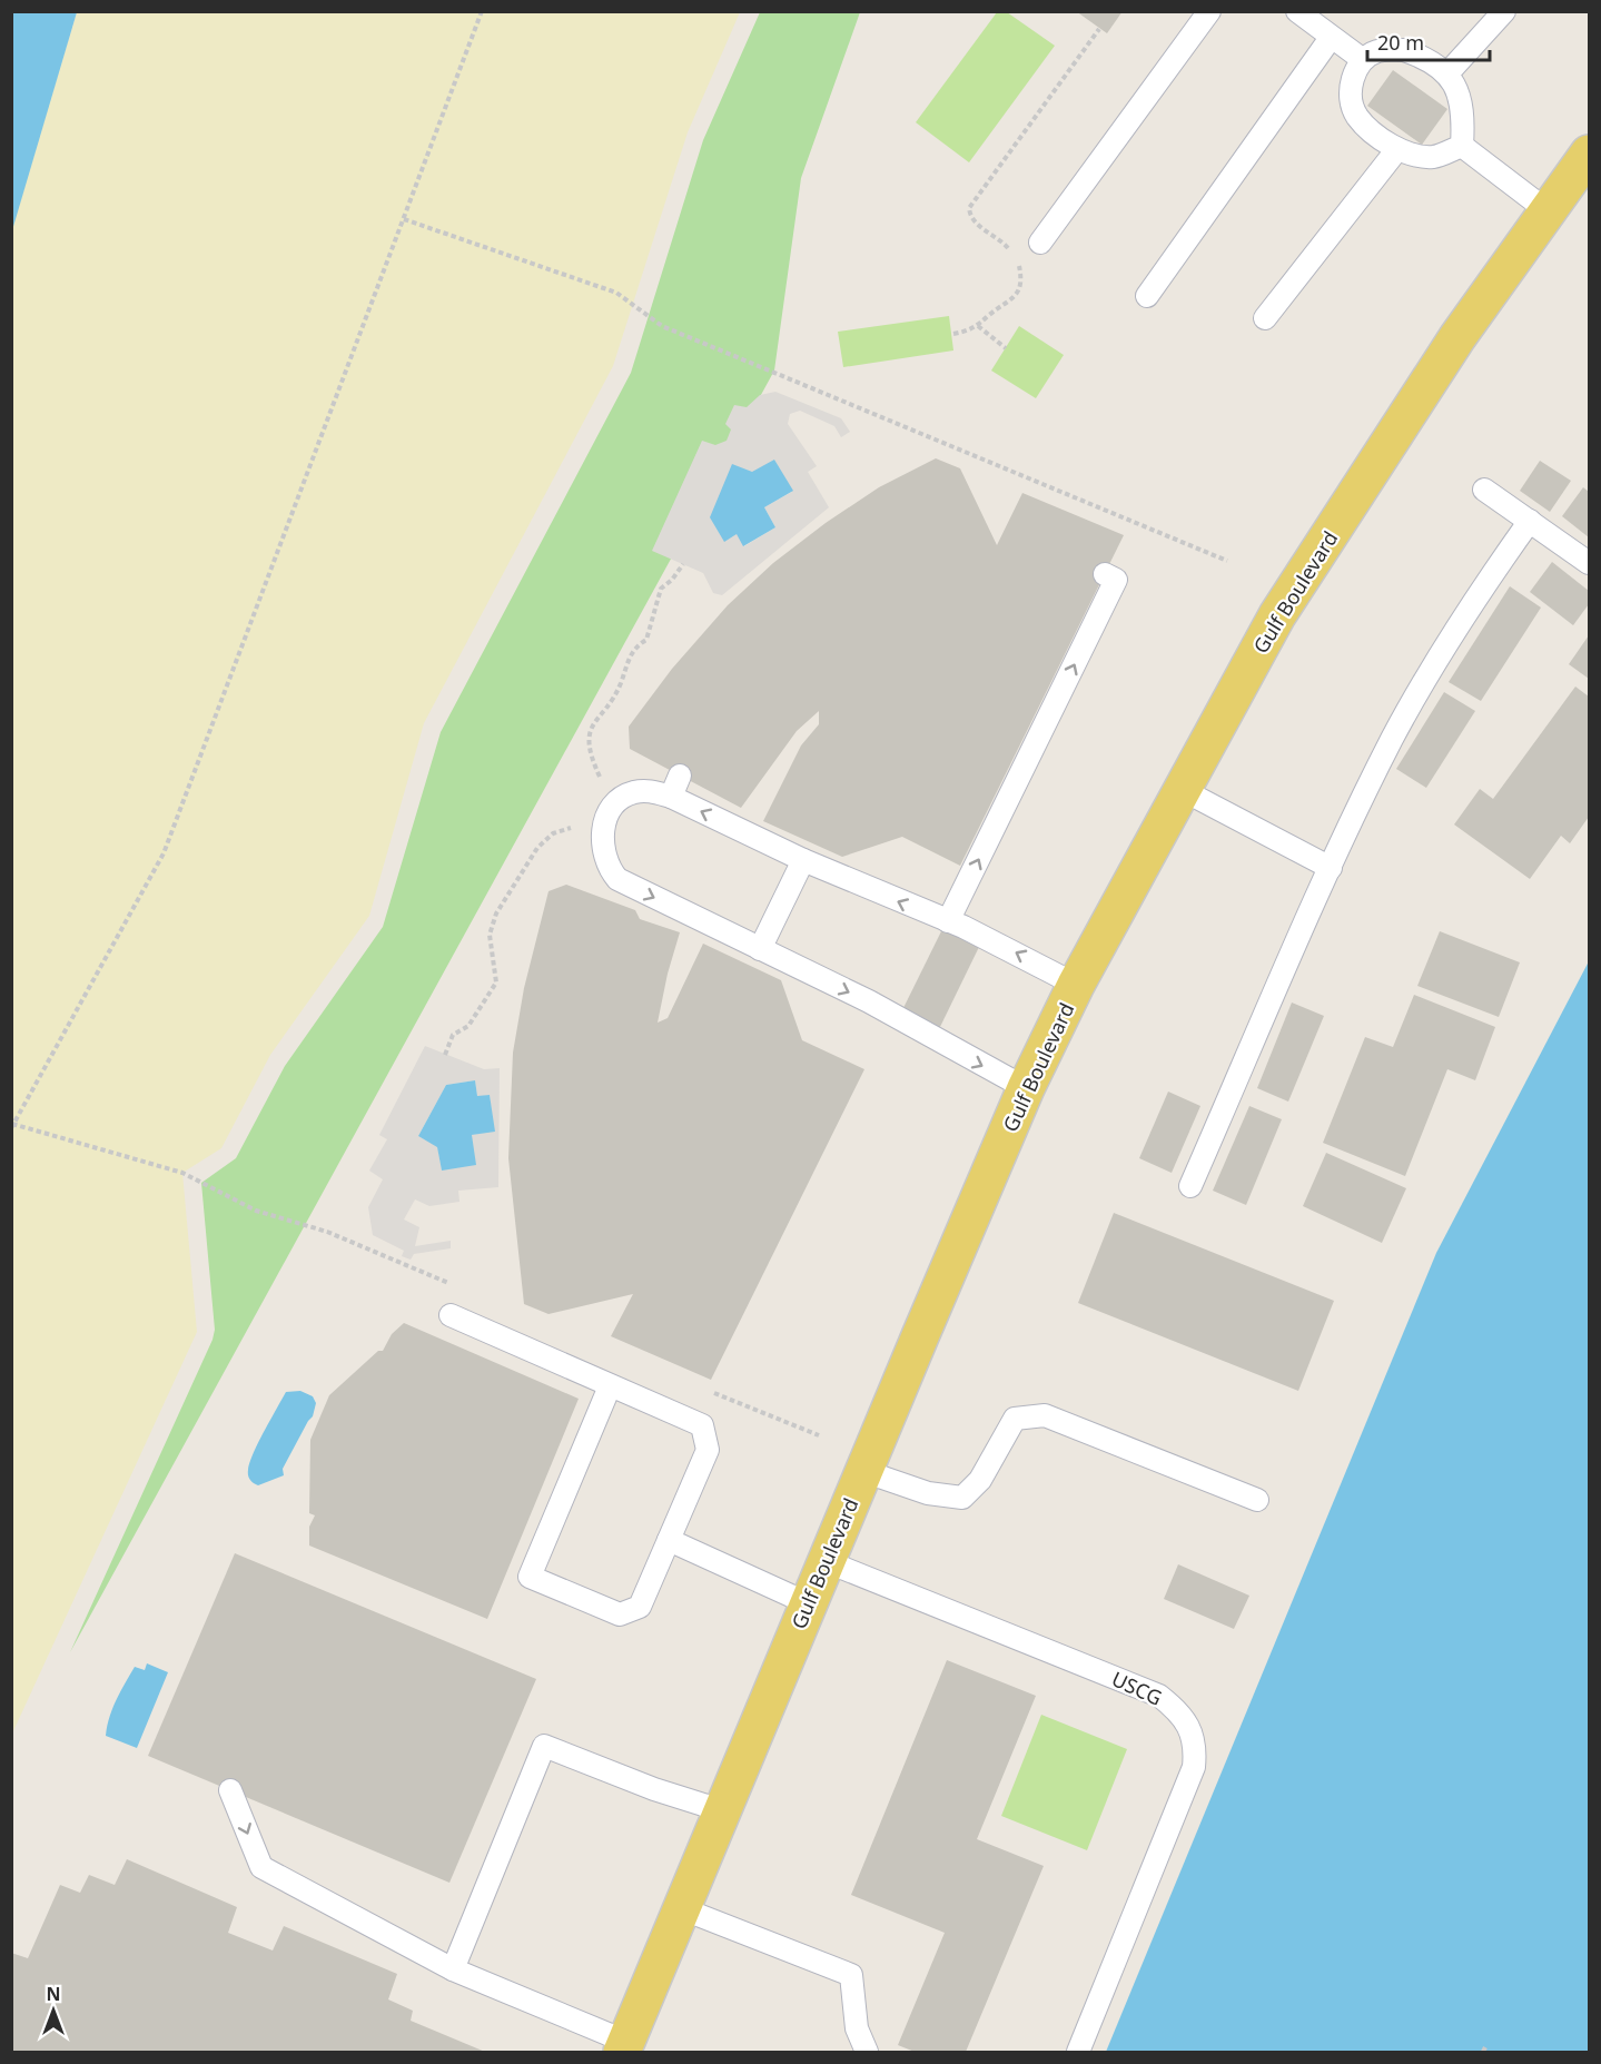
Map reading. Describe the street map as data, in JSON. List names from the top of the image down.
{
  "streets": {
    "main road": ["Gulf Boulevard"],
    "lane": ["USCG"]
  },
  "crossings": [
    ["Gulf Boulevard", "USCG"]
  ],
  "scale_bar": "20 m",
  "north": "top"
}
